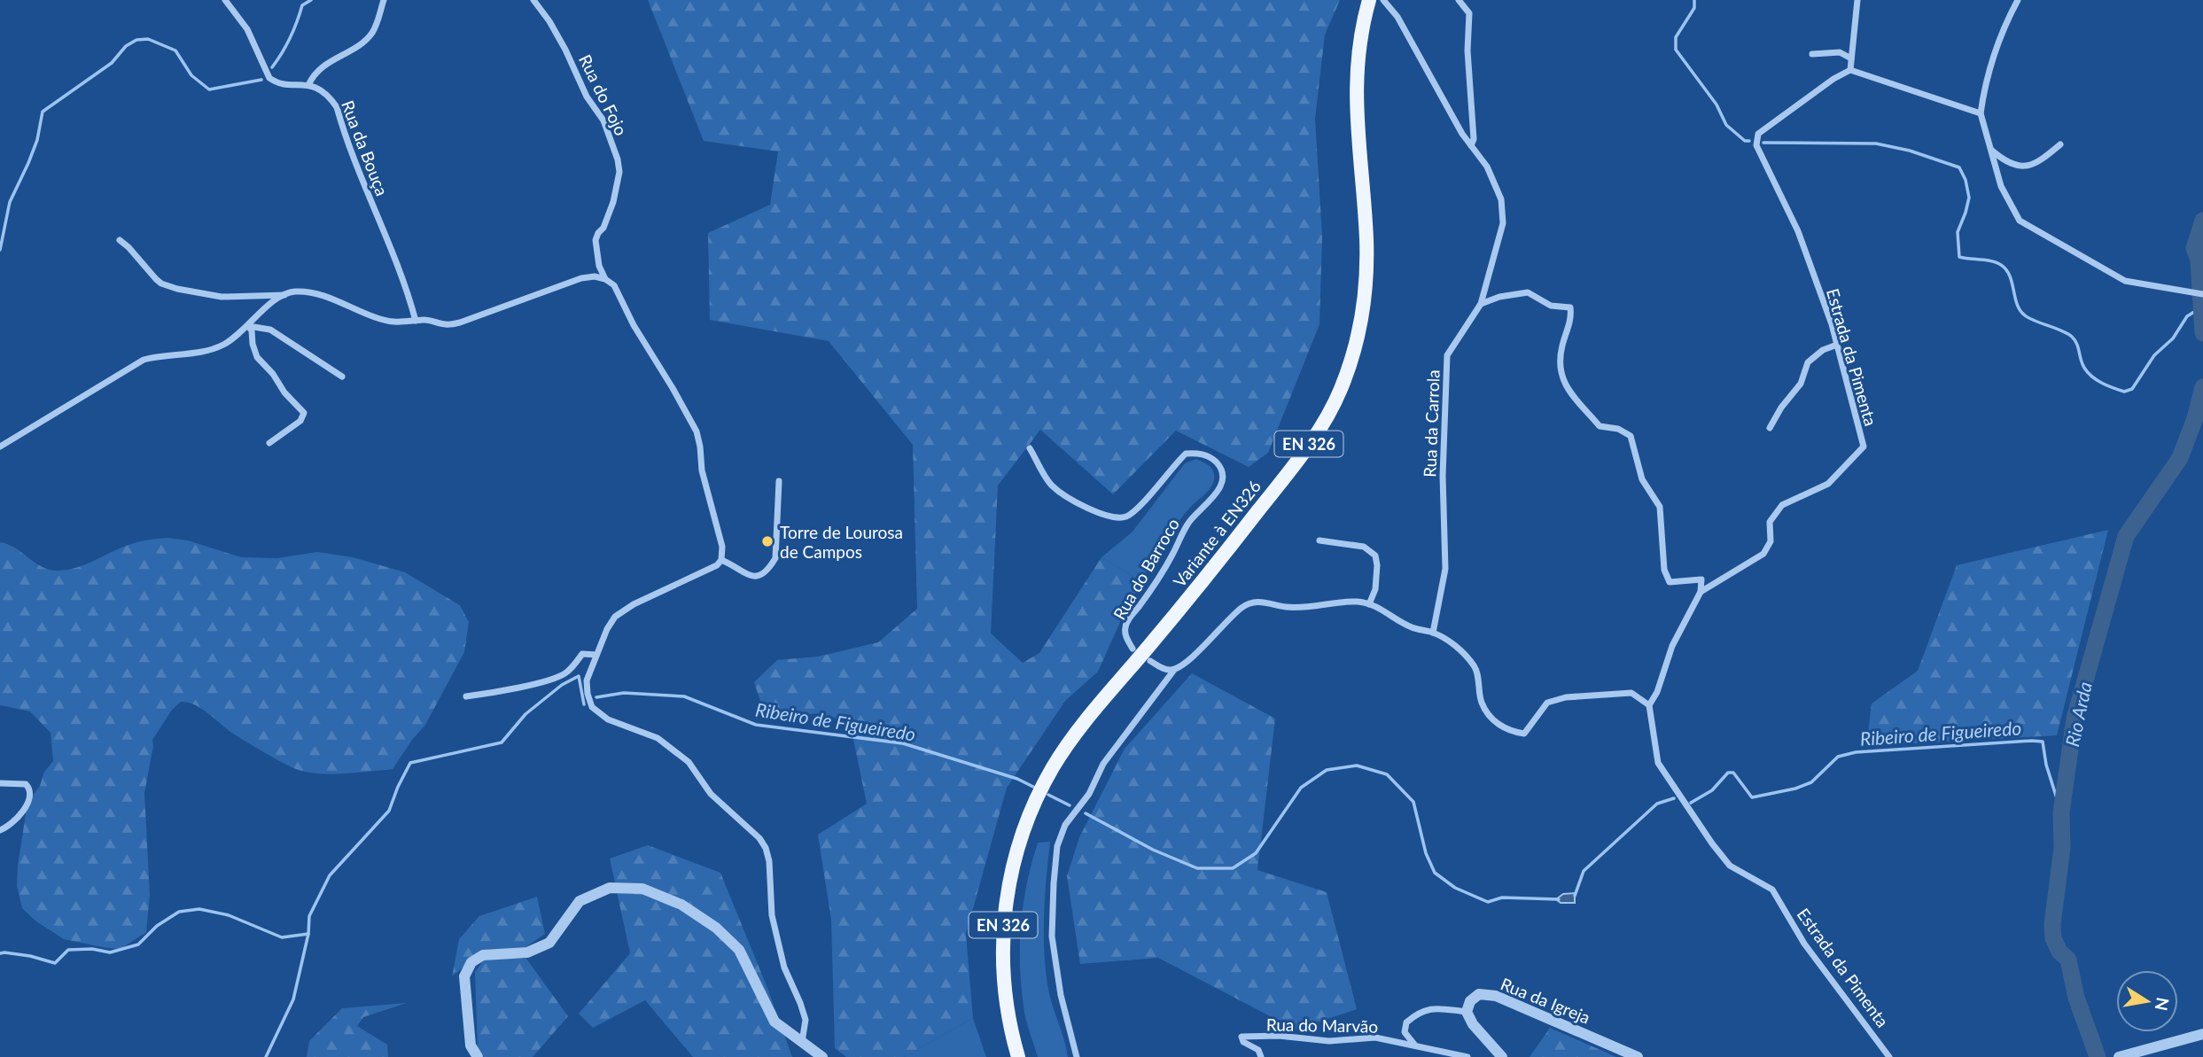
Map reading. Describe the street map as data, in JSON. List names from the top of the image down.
{
  "streets": {
    "main road": ["EN 326", "Variante à EN326"],
    "street": [
      "Rua do Fojo",
      "Rua da Bouça",
      "Estrada da Pimenta",
      "Rua da Carrola",
      "Rua do Barroco",
      "Rua da Igreja",
      "Rua do Marvão"
    ]
  },
  "water": ["Rio Arda", "Ribeiro de Figueiredo"],
  "places": ["Torre de Lourosa de Campos"],
  "north": "right"
}
